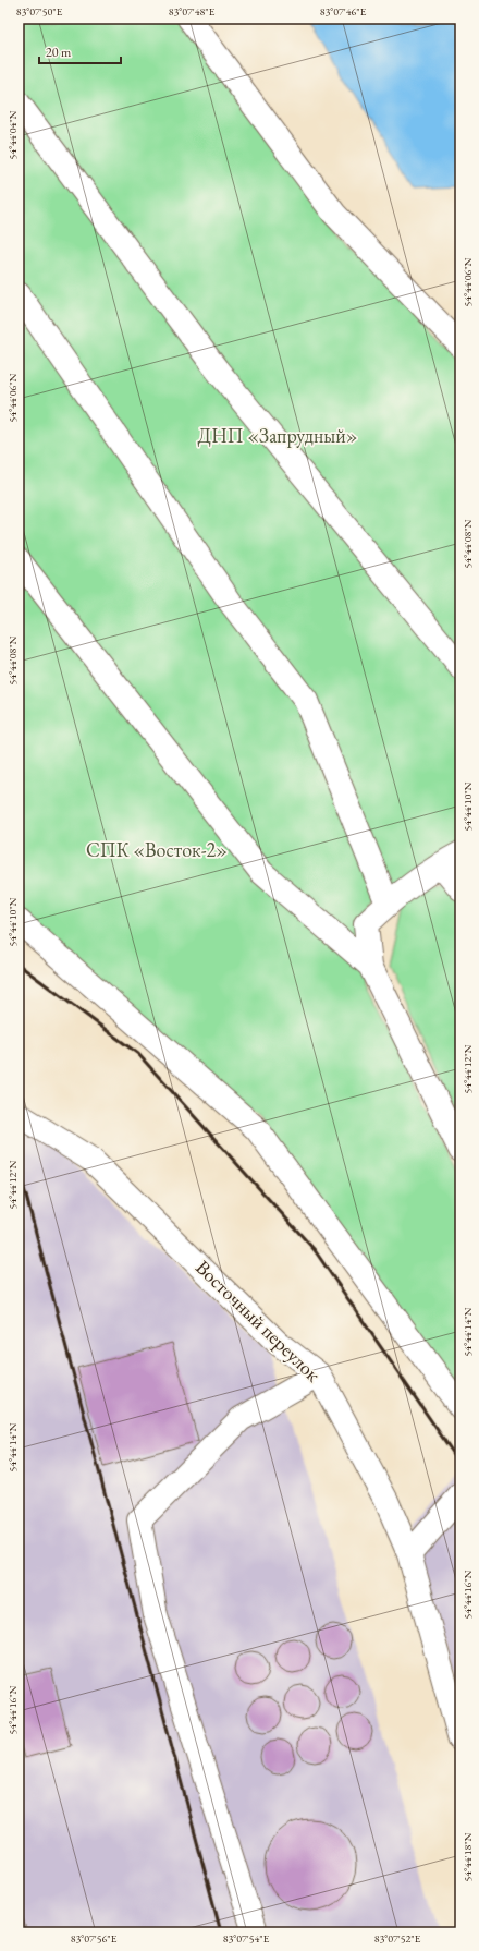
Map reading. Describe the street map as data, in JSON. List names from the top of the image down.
{
  "streets": {
    "street": ["Восточный переулок"]
  },
  "parks": ["ДНП «Запрудный»", "СПК «Восток-2»"],
  "scale_bar": "20 m",
  "coordinates": [
    "83°07'50\"E",
    "83°07'48\"E",
    "83°07'46\"E",
    "54°44'04\"N",
    "54°44'06\"N",
    "54°44'08\"N",
    "54°44'10\"N",
    "54°44'12\"N",
    "54°44'14\"N",
    "54°44'16\"N",
    "54°44'18\"N",
    "83°07'56\"E",
    "83°07'54\"E",
    "83°07'52\"E"
  ]
}
